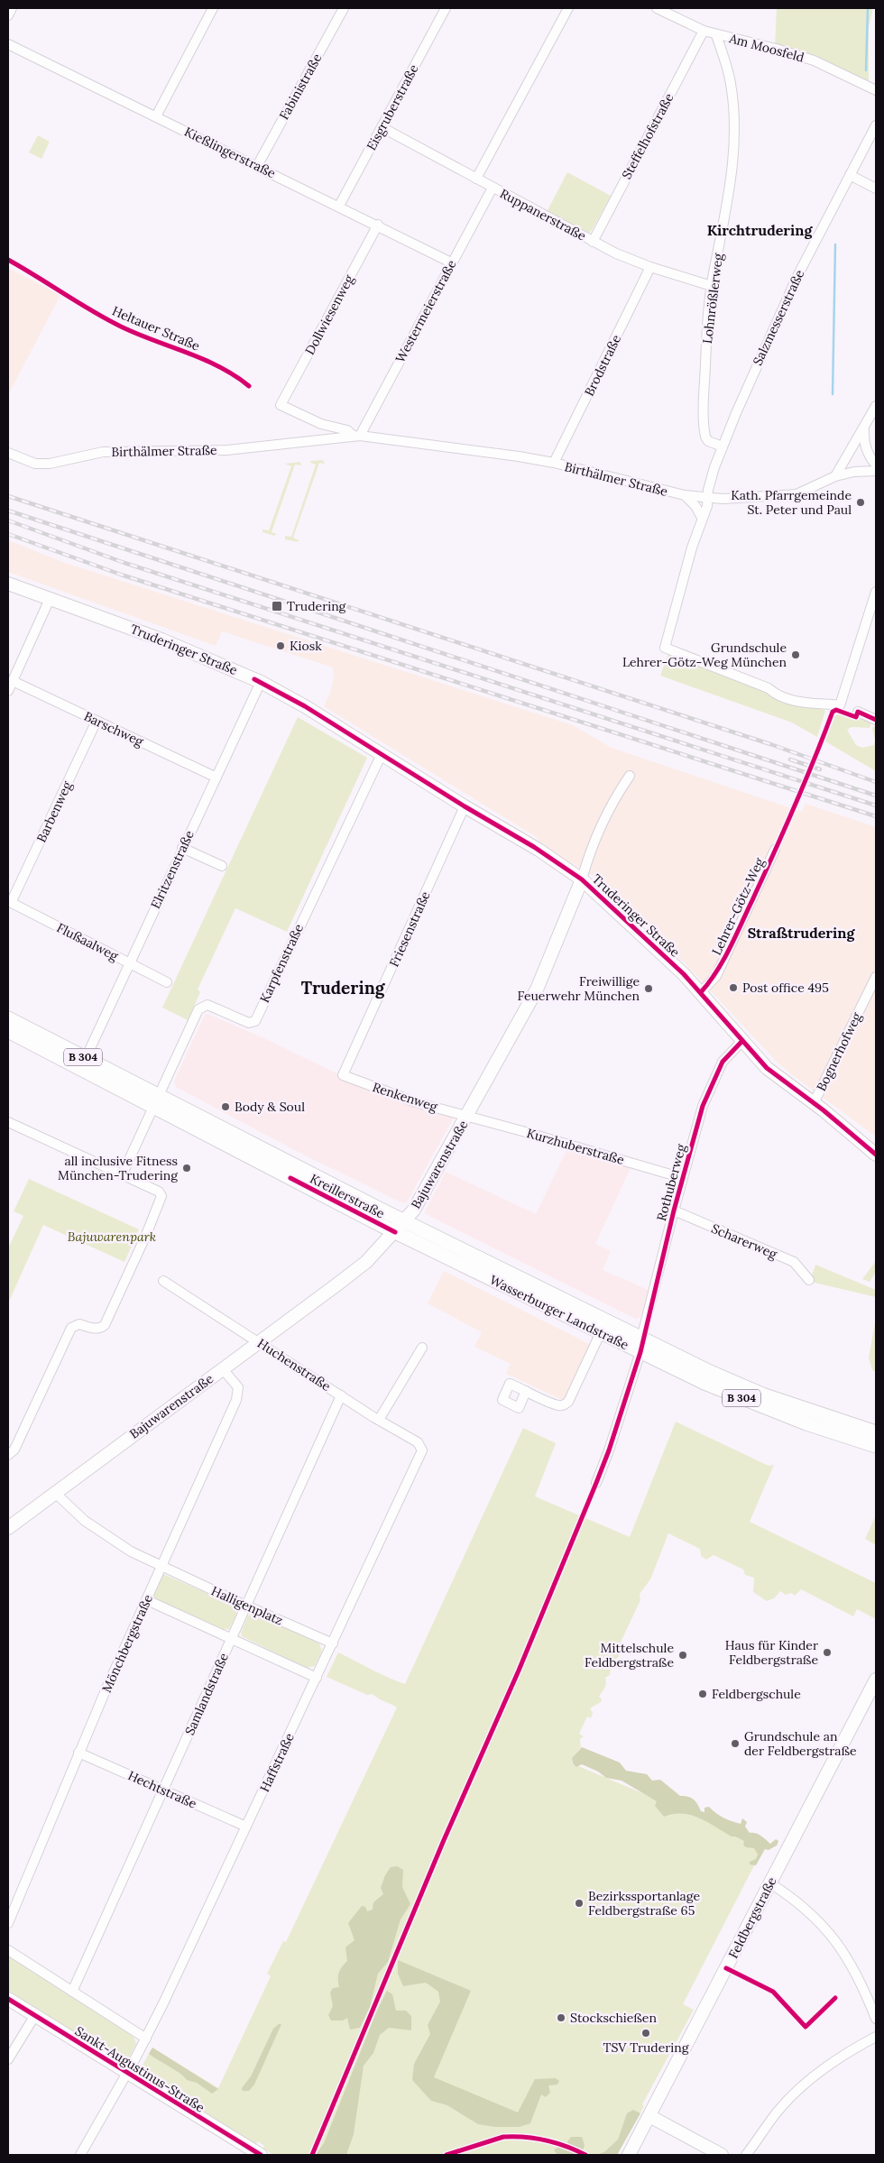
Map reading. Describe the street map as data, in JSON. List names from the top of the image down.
{
  "streets": {
    "main road": ["B 304", "Kreillerstraße", "Wasserburger Landstraße"],
    "street": [
      "Am Moosfeld",
      "Fabinistraße",
      "Eisgruberstraße",
      "Steffelhofstraße",
      "Kießlingerstraße",
      "Ruppanerstraße",
      "Lohnrößlerweg",
      "Westermeierstraße",
      "Dollwiesenweg",
      "Salzmesserstraße",
      "Brodstraße",
      "Birthälmer Straße",
      "Truderinger Straße",
      "Barschweg",
      "Barbenweg",
      "Elritzenstraße",
      "Lehrer-Götz-Weg",
      "Friesenstraße",
      "Flußaalweg",
      "Karpfenstraße",
      "Bognerhofweg",
      "Renkenweg",
      "Kurzhuberstraße",
      "Bajuwarenstraße",
      "Rothuberweg",
      "Scharerweg",
      "Huchenstraße",
      "Halligenplatz",
      "Mönchbergstraße",
      "Samlandstraße",
      "Haffstraße",
      "Hechtstraße",
      "Feldbergstraße",
      "Sankt-Augustinus-Straße"
    ],
    "cycle path": ["Heltauer Straße"]
  },
  "crossings": [
    ["Am Moosfeld", "Steffelhofstraße"],
    ["Am Moosfeld", "Lohnrößlerweg"],
    ["Fabinistraße", "Kießlingerstraße"],
    ["Eisgruberstraße", "Kießlingerstraße"],
    ["Eisgruberstraße", "Ruppanerstraße"],
    ["Steffelhofstraße", "Ruppanerstraße"],
    ["Kießlingerstraße", "Westermeierstraße"],
    ["Kießlingerstraße", "Dollwiesenweg"],
    ["Ruppanerstraße", "Lohnrößlerweg"],
    ["Ruppanerstraße", "Westermeierstraße"],
    ["Ruppanerstraße", "Brodstraße"],
    ["Lohnrößlerweg", "Salzmesserstraße"],
    ["Westermeierstraße", "Birthälmer Straße"],
    ["Dollwiesenweg", "Birthälmer Straße"],
    ["Salzmesserstraße", "Birthälmer Straße"],
    ["Brodstraße", "Birthälmer Straße"],
    ["Truderinger Straße", "Elritzenstraße"],
    ["Truderinger Straße", "Lehrer-Götz-Weg"],
    ["Truderinger Straße", "Friesenstraße"],
    ["Truderinger Straße", "Karpfenstraße"],
    ["Truderinger Straße", "Bognerhofweg"],
    ["Truderinger Straße", "Bajuwarenstraße"],
    ["Truderinger Straße", "Rothuberweg"],
    ["Barschweg", "Barbenweg"],
    ["Barschweg", "Elritzenstraße"],
    ["Barbenweg", "Flußaalweg"],
    ["Elritzenstraße", "Flußaalweg"],
    ["Elritzenstraße", "Kreillerstraße"],
    ["Friesenstraße", "Renkenweg"],
    ["Karpfenstraße", "Kreillerstraße"],
    ["Renkenweg", "Kurzhuberstraße"],
    ["Renkenweg", "Bajuwarenstraße"],
    ["Kurzhuberstraße", "Bajuwarenstraße"],
    ["Kurzhuberstraße", "Rothuberweg"],
    ["Bajuwarenstraße", "Kreillerstraße"],
    ["Bajuwarenstraße", "Wasserburger Landstraße"],
    ["Bajuwarenstraße", "Huchenstraße"],
    ["Bajuwarenstraße", "Halligenplatz"],
    ["Bajuwarenstraße", "Mönchbergstraße"],
    ["Rothuberweg", "Scharerweg"],
    ["Rothuberweg", "Wasserburger Landstraße"],
    ["Kreillerstraße", "Wasserburger Landstraße"],
    ["Huchenstraße", "Samlandstraße"],
    ["Huchenstraße", "Haffstraße"],
    ["Halligenplatz", "Mönchbergstraße"],
    ["Halligenplatz", "Samlandstraße"],
    ["Halligenplatz", "Haffstraße"],
    ["Mönchbergstraße", "Hechtstraße"],
    ["Samlandstraße", "Hechtstraße"],
    ["Haffstraße", "Hechtstraße"],
    ["Haffstraße", "Sankt-Augustinus-Straße"]
  ],
  "districts": ["Kirchtrudering", "Straßtrudering", "Trudering"],
  "parks": ["Bajuwarenpark"],
  "places": {
    "other": [
      "Kath. Pfarrgemeinde St. Peter und Paul",
      "Kiosk",
      "Grundschule Lehrer-Götz-Weg München",
      "Post office 495",
      "Freiwillige Feuerwehr München",
      "Body & Soul",
      "all inclusive Fitness München-Trudering",
      "Haus für Kinder Feldbergstraße",
      "Mittelschule Feldbergstraße",
      "Feldbergschule",
      "Grundschule an der Feldbergstraße",
      "Bezirkssportanlage Feldbergstraße 65",
      "Stockschießen",
      "TSV Trudering"
    ],
    "transit": ["Trudering"]
  }
}
